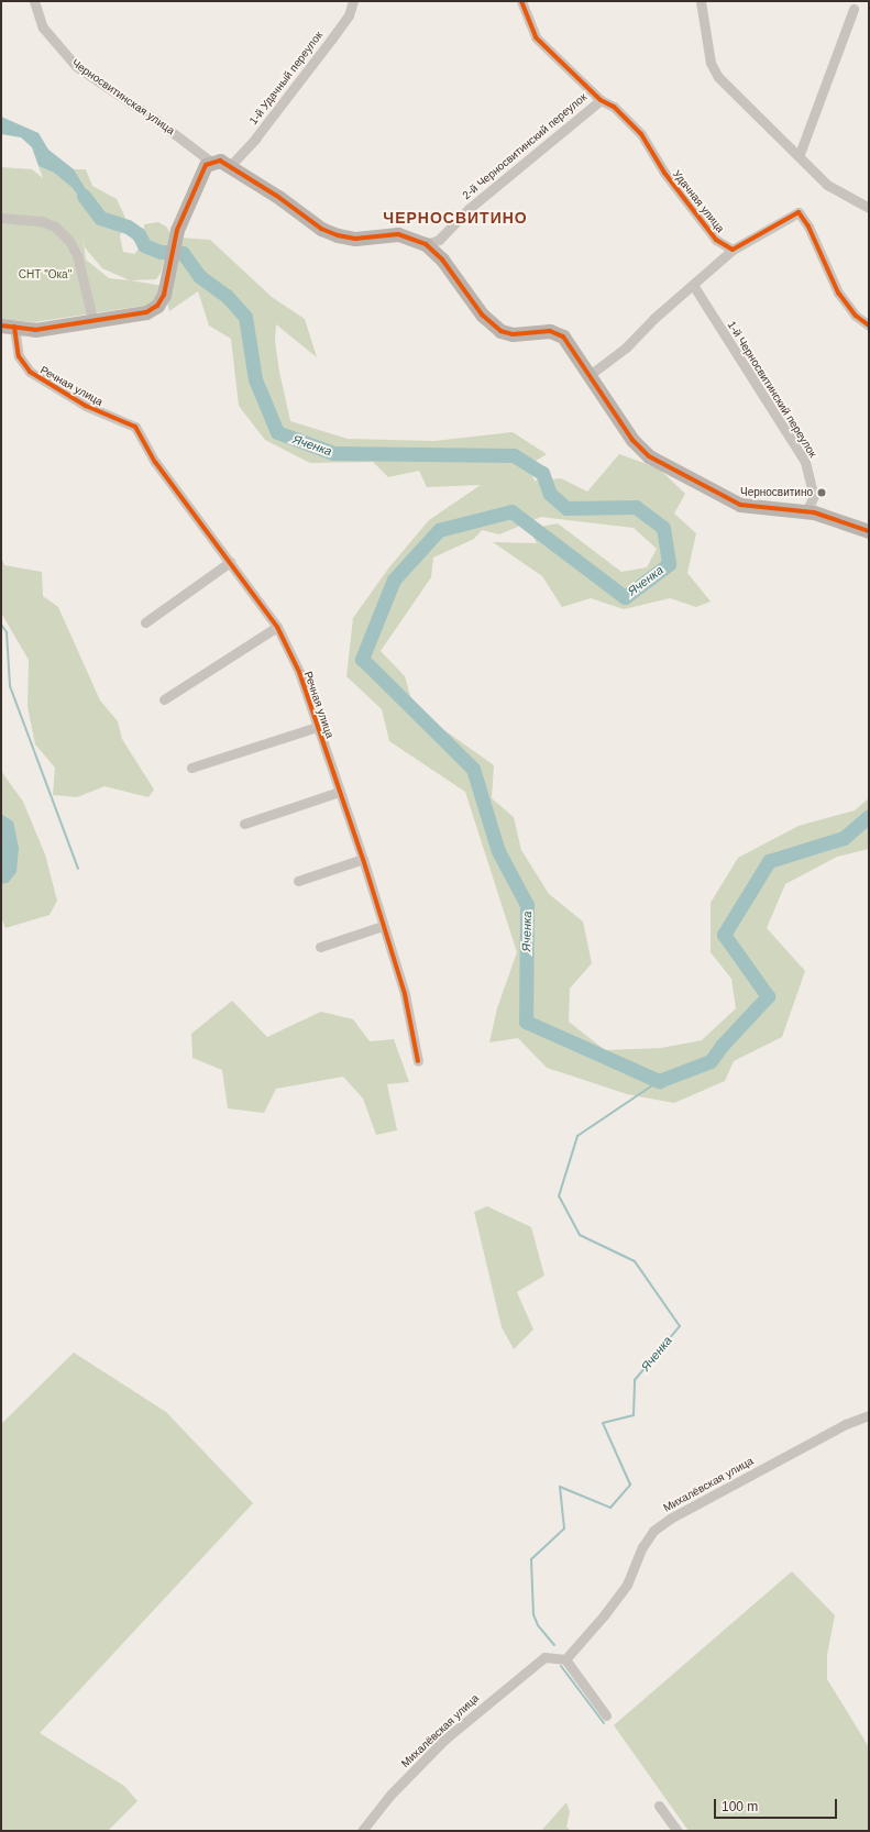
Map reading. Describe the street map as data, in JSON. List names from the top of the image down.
{
  "streets": {
    "street": [
      "1-й Удачный переулок",
      "Черносвитинская улица",
      "2-й Черносвитинский переулок",
      "Удачная улица",
      "Речная улица",
      "1-й Черносвитинский переулок",
      "Михалёвская улица"
    ]
  },
  "crossings": [
    ["1-й Удачный переулок", "Черносвитинская улица"],
    ["Черносвитинская улица", "2-й Черносвитинский переулок"],
    ["Черносвитинская улица", "1-й Черносвитинский переулок"],
    ["2-й Черносвитинский переулок", "Удачная улица"]
  ],
  "districts": ["ЧЕРНОСВИТИНО"],
  "water": ["Яченка"],
  "parks": ["СНТ \"Ока\""],
  "places": ["Черносвитино"],
  "scale_bar": "100 m"
}
